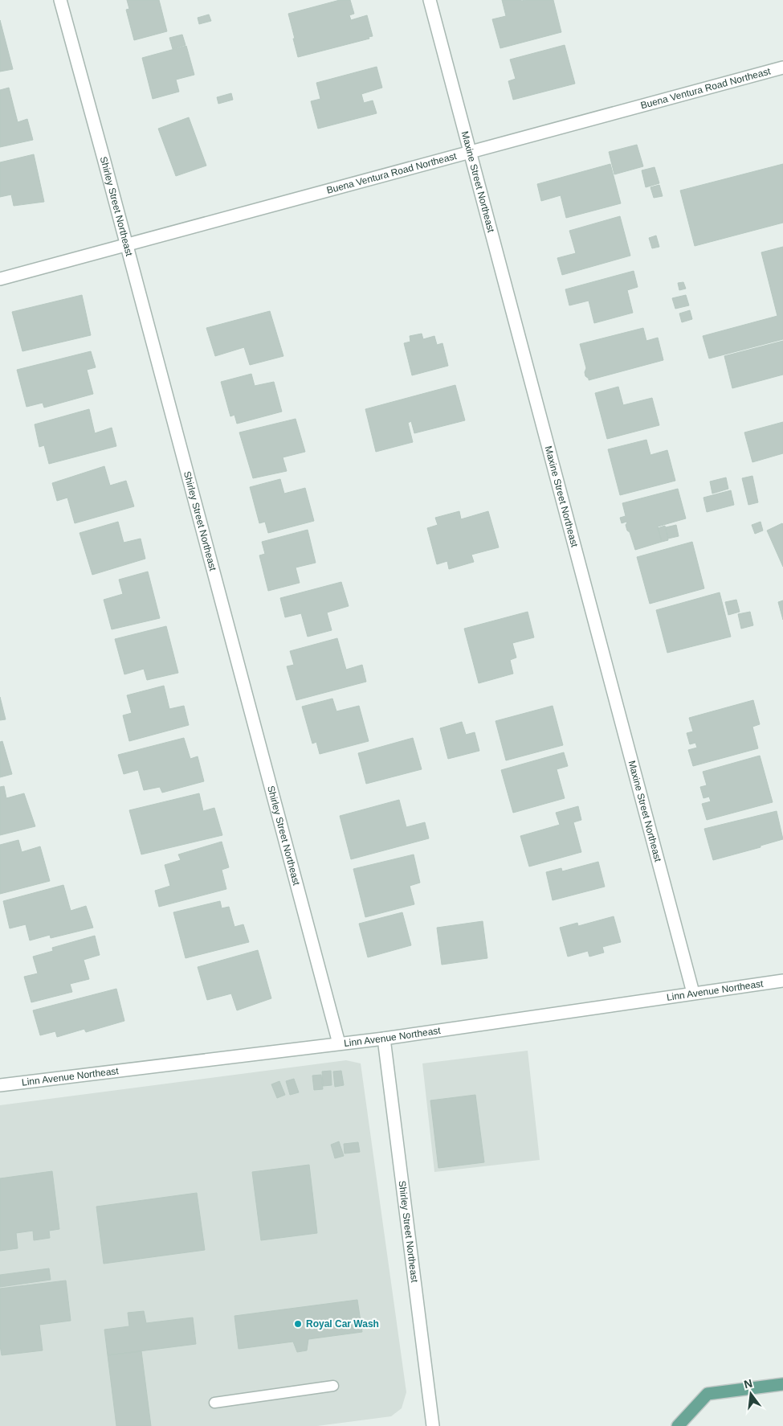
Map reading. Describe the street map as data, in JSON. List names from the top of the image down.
{
  "streets": {
    "street": [
      "Buena Ventura Road Northeast",
      "Maxine Street Northeast",
      "Shirley Street Northeast",
      "Linn Avenue Northeast"
    ]
  },
  "crossings": [
    ["Buena Ventura Road Northeast", "Maxine Street Northeast"],
    ["Buena Ventura Road Northeast", "Shirley Street Northeast"],
    ["Maxine Street Northeast", "Linn Avenue Northeast"],
    ["Shirley Street Northeast", "Linn Avenue Northeast"]
  ],
  "places": ["Royal Car Wash"],
  "north": "top"
}
